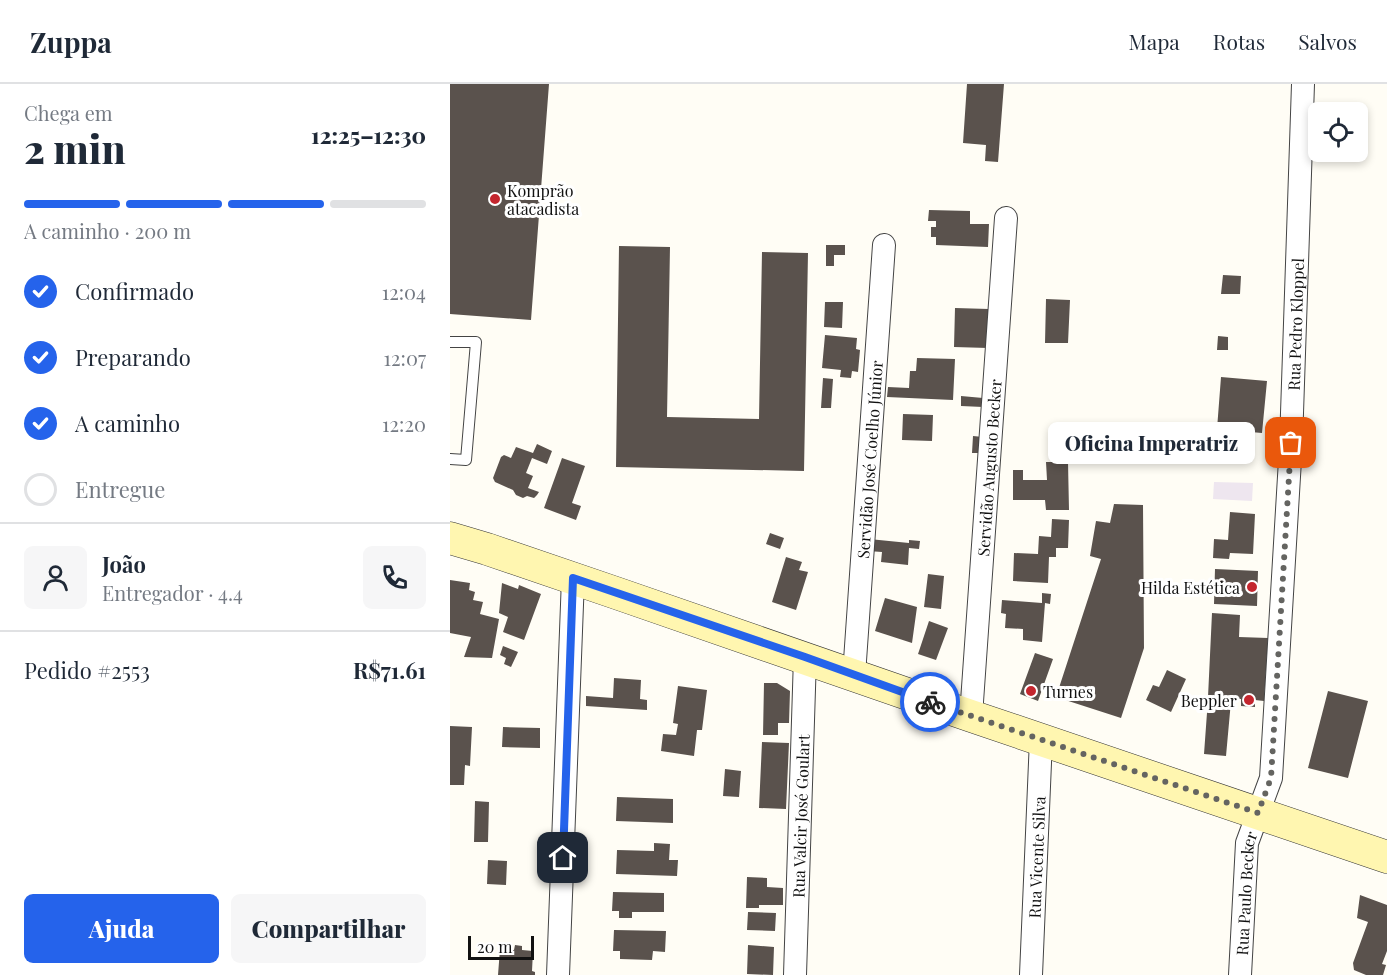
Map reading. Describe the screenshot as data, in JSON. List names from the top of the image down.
{
  "streets": {
    "street": [
      "Rua Pedro Kloppel",
      "Servidão José Coelho Júnior",
      "Servidão Augusto Becker",
      "Rua Valcir José Goulart",
      "Rua Vicente Silva",
      "Rua Paulo Becker"
    ]
  },
  "crossings": [
    ["Rua Pedro Kloppel", "Rua Paulo Becker"]
  ],
  "places": [
    "Komprão atacadista",
    "Oficina Imperatriz",
    "Hilda Estética",
    "Turnes",
    "Beppler"
  ],
  "scale_bar": "20 m",
  "page": {
    "header": "Zuppa",
    "nav": ["Mapa", "Rotas", "Salvos"],
    "heading": ["2 min", "Chega em", "12:25–12:30"],
    "panel": [
      "João",
      "Entregador · 4.4",
      "Pedido #2553",
      "R$71.61"
    ],
    "bar": "A caminho · 200 m",
    "list": [
      ["Confirmado", "12:04"],
      ["Preparando", "12:07"],
      ["A caminho", "12:20"],
      "Entregue"
    ],
    "bubble": "Oficina Imperatriz",
    "buttons": ["Ajuda", "Compartilhar"],
    "scale": "20 m"
  }
}
